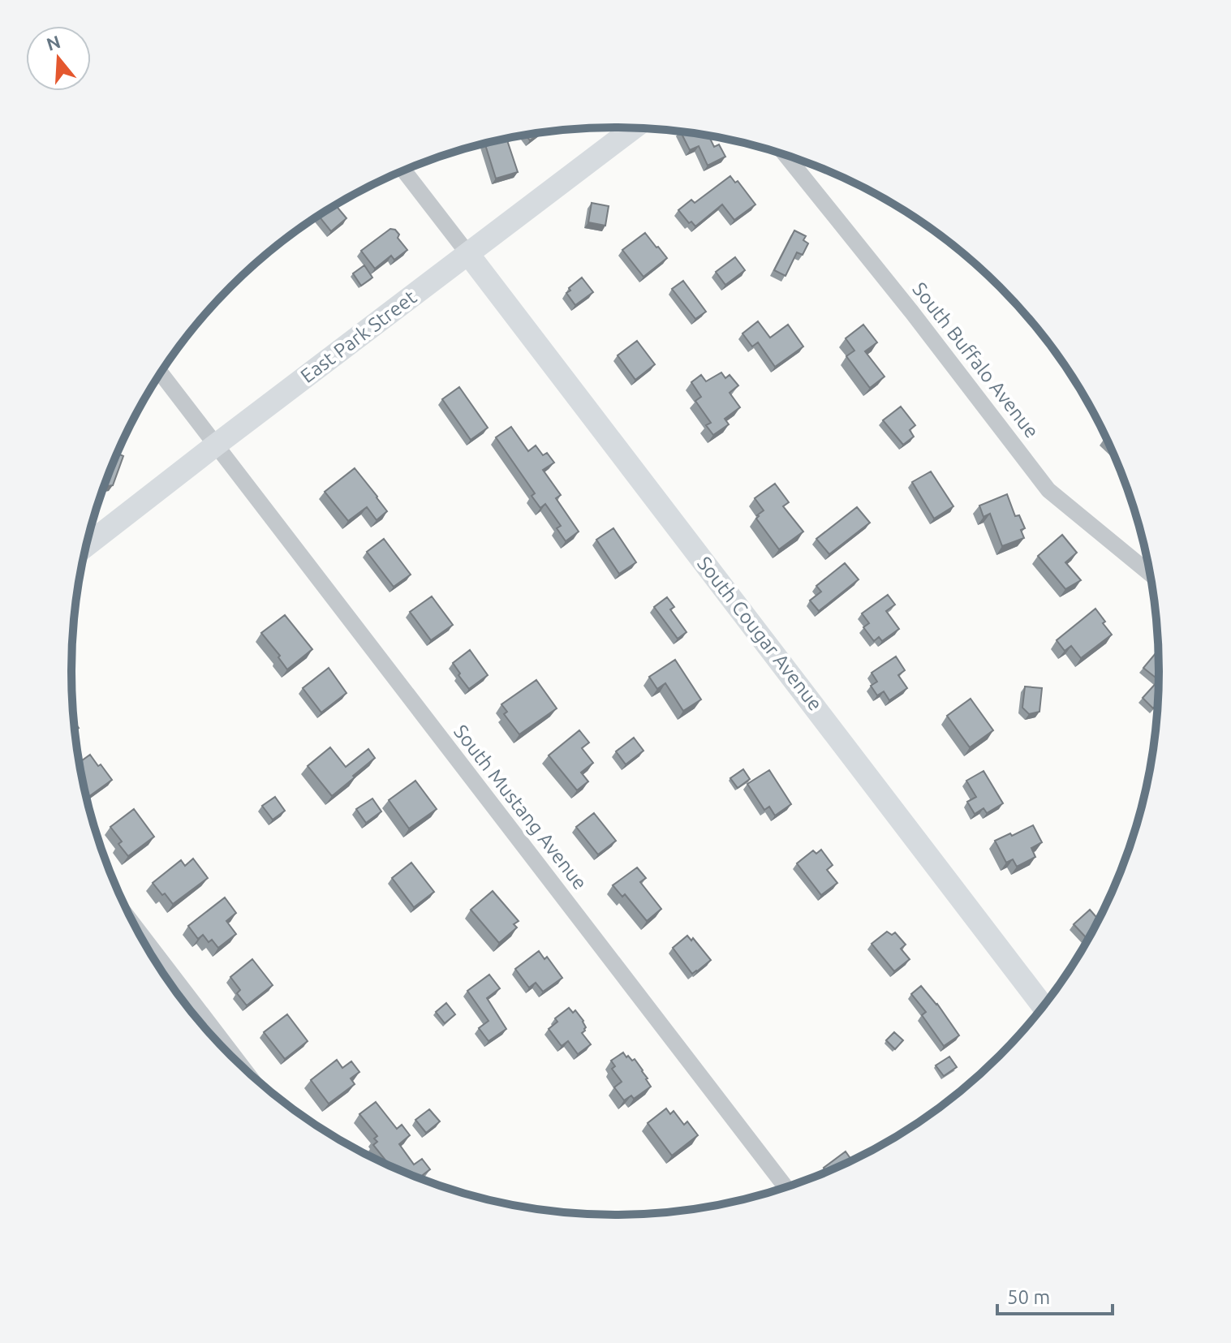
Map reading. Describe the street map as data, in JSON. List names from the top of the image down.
{
  "streets": {
    "street": [
      "East Park Street",
      "South Buffalo Avenue",
      "South Cougar Avenue",
      "South Mustang Avenue"
    ]
  },
  "crossings": [
    ["East Park Street", "South Cougar Avenue"],
    ["East Park Street", "South Mustang Avenue"]
  ],
  "scale_bar": "50 m",
  "north": "top"
}
